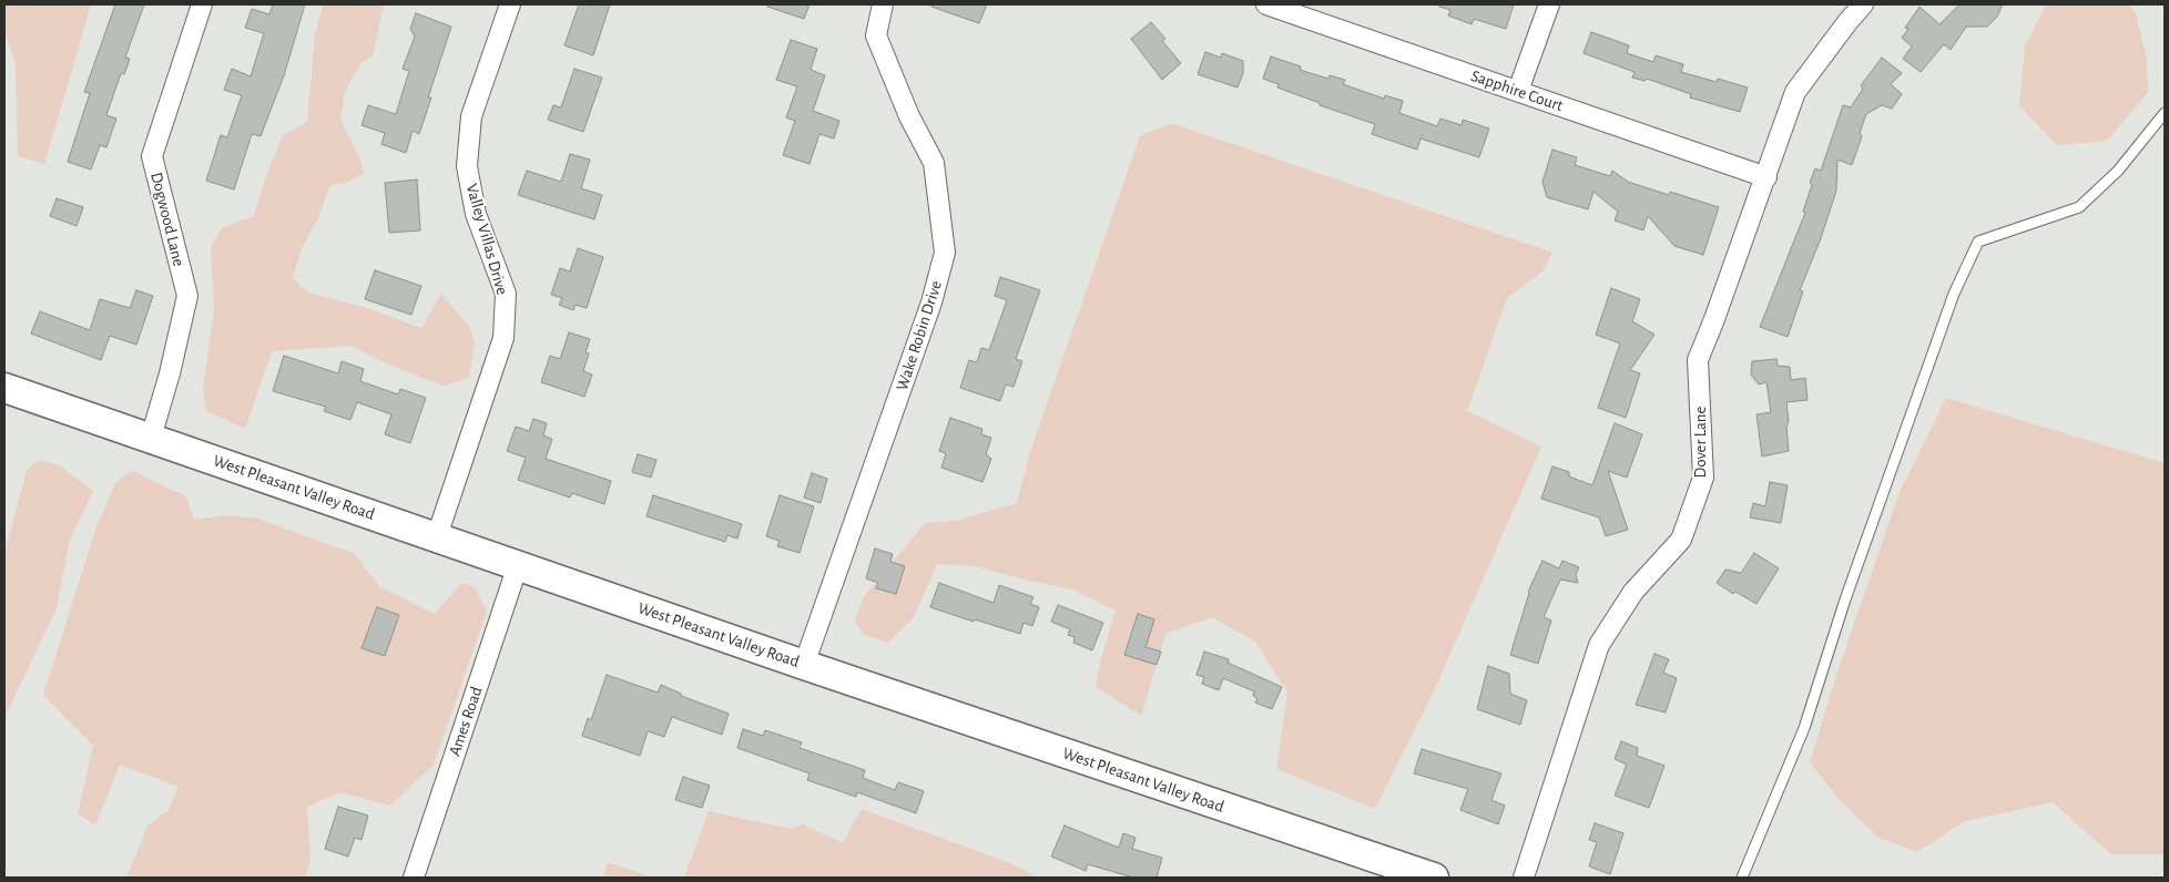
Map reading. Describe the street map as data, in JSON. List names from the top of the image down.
{
  "streets": {
    "main road": ["West Pleasant Valley Road"],
    "street": [
      "Sapphire Court",
      "Dogwood Lane",
      "Valley Villas Drive",
      "Wake Robin Drive",
      "Dover Lane",
      "Ames Road"
    ]
  },
  "crossings": [
    ["Sapphire Court", "Dover Lane"],
    ["Dogwood Lane", "West Pleasant Valley Road"],
    ["Valley Villas Drive", "West Pleasant Valley Road"],
    ["Wake Robin Drive", "West Pleasant Valley Road"],
    ["West Pleasant Valley Road", "Ames Road"]
  ]
}
